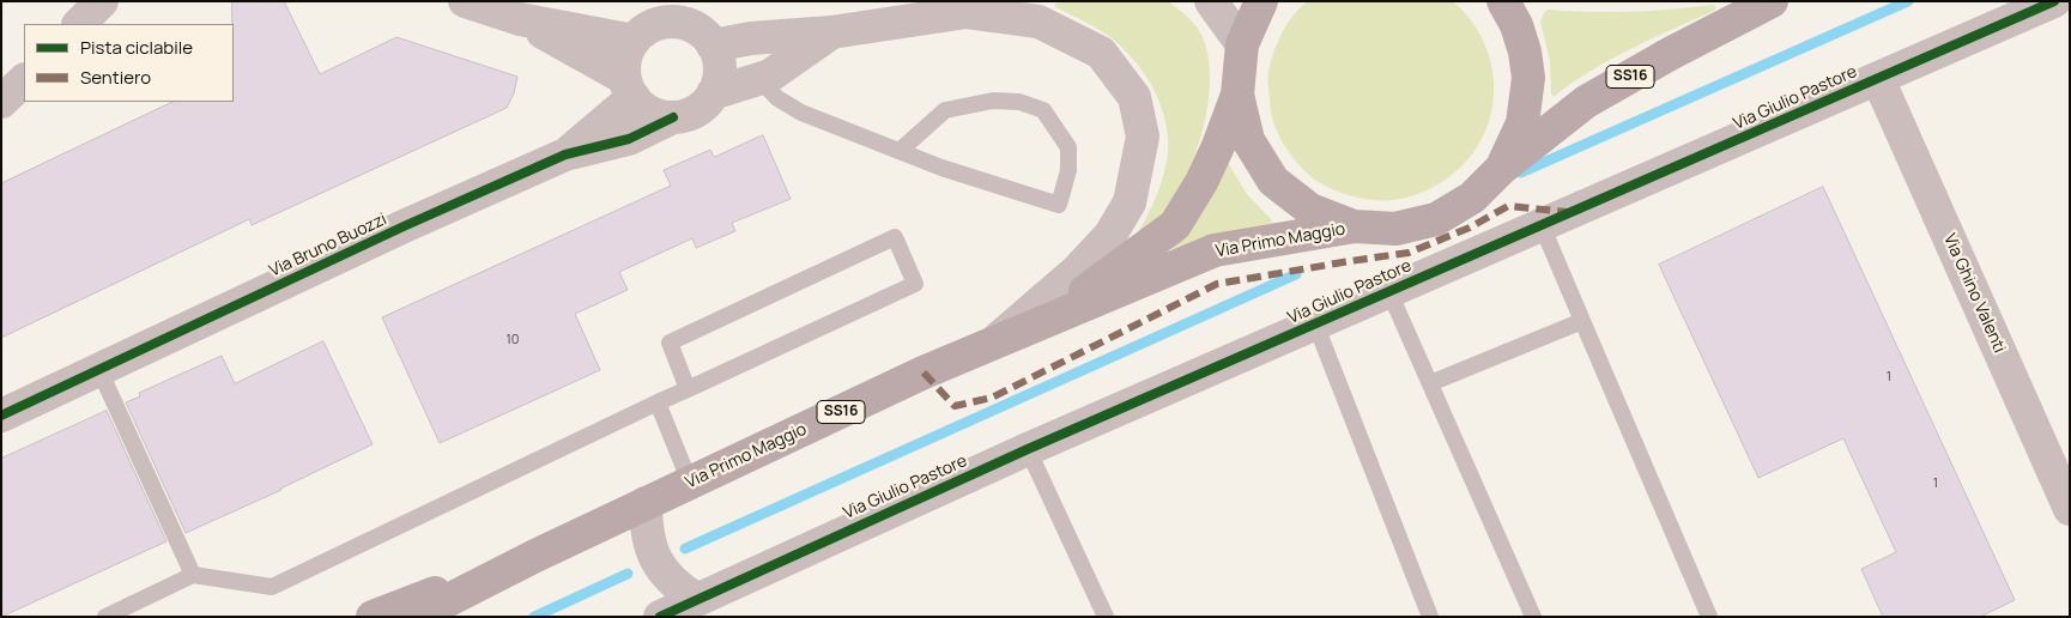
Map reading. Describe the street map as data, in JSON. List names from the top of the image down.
{
  "streets": {
    "main road": ["SS16", "Via Primo Maggio"],
    "street": ["Via Giulio Pastore", "Via Bruno Buozzi", "Via Ghino Valenti"]
  },
  "crossings": [
    ["Via Giulio Pastore", "Via Ghino Valenti"],
    ["Via Primo Maggio", "Via Bruno Buozzi"]
  ],
  "house_numbers": ["10", "1", "1"],
  "legend": ["Pista ciclabile", "Sentiero"]
}
